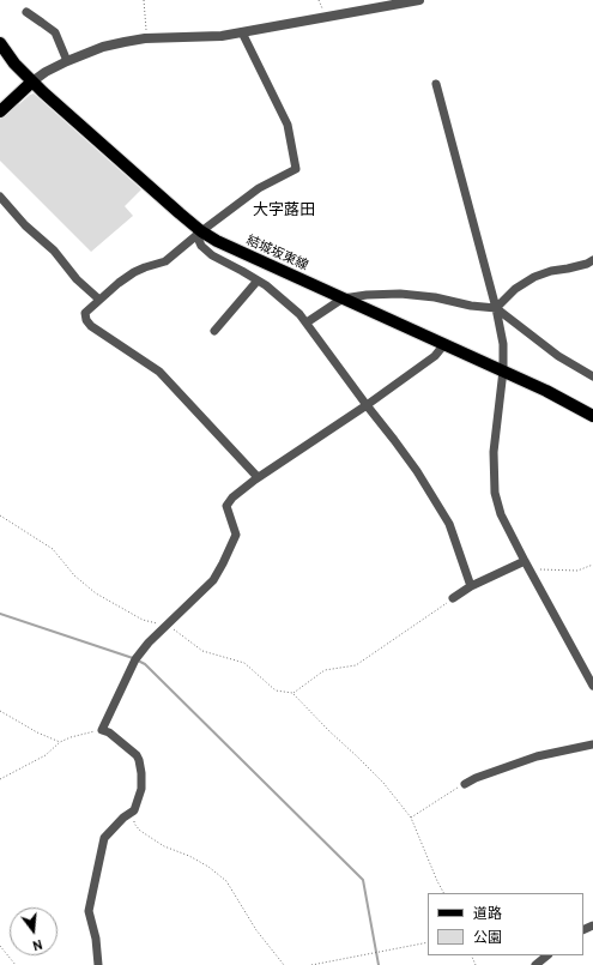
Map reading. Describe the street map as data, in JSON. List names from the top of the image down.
{
  "streets": {
    "main road": ["結城坂東線"]
  },
  "districts": ["大字蕗田"],
  "legend": ["道路", "公園"],
  "north": "bottom"
}
